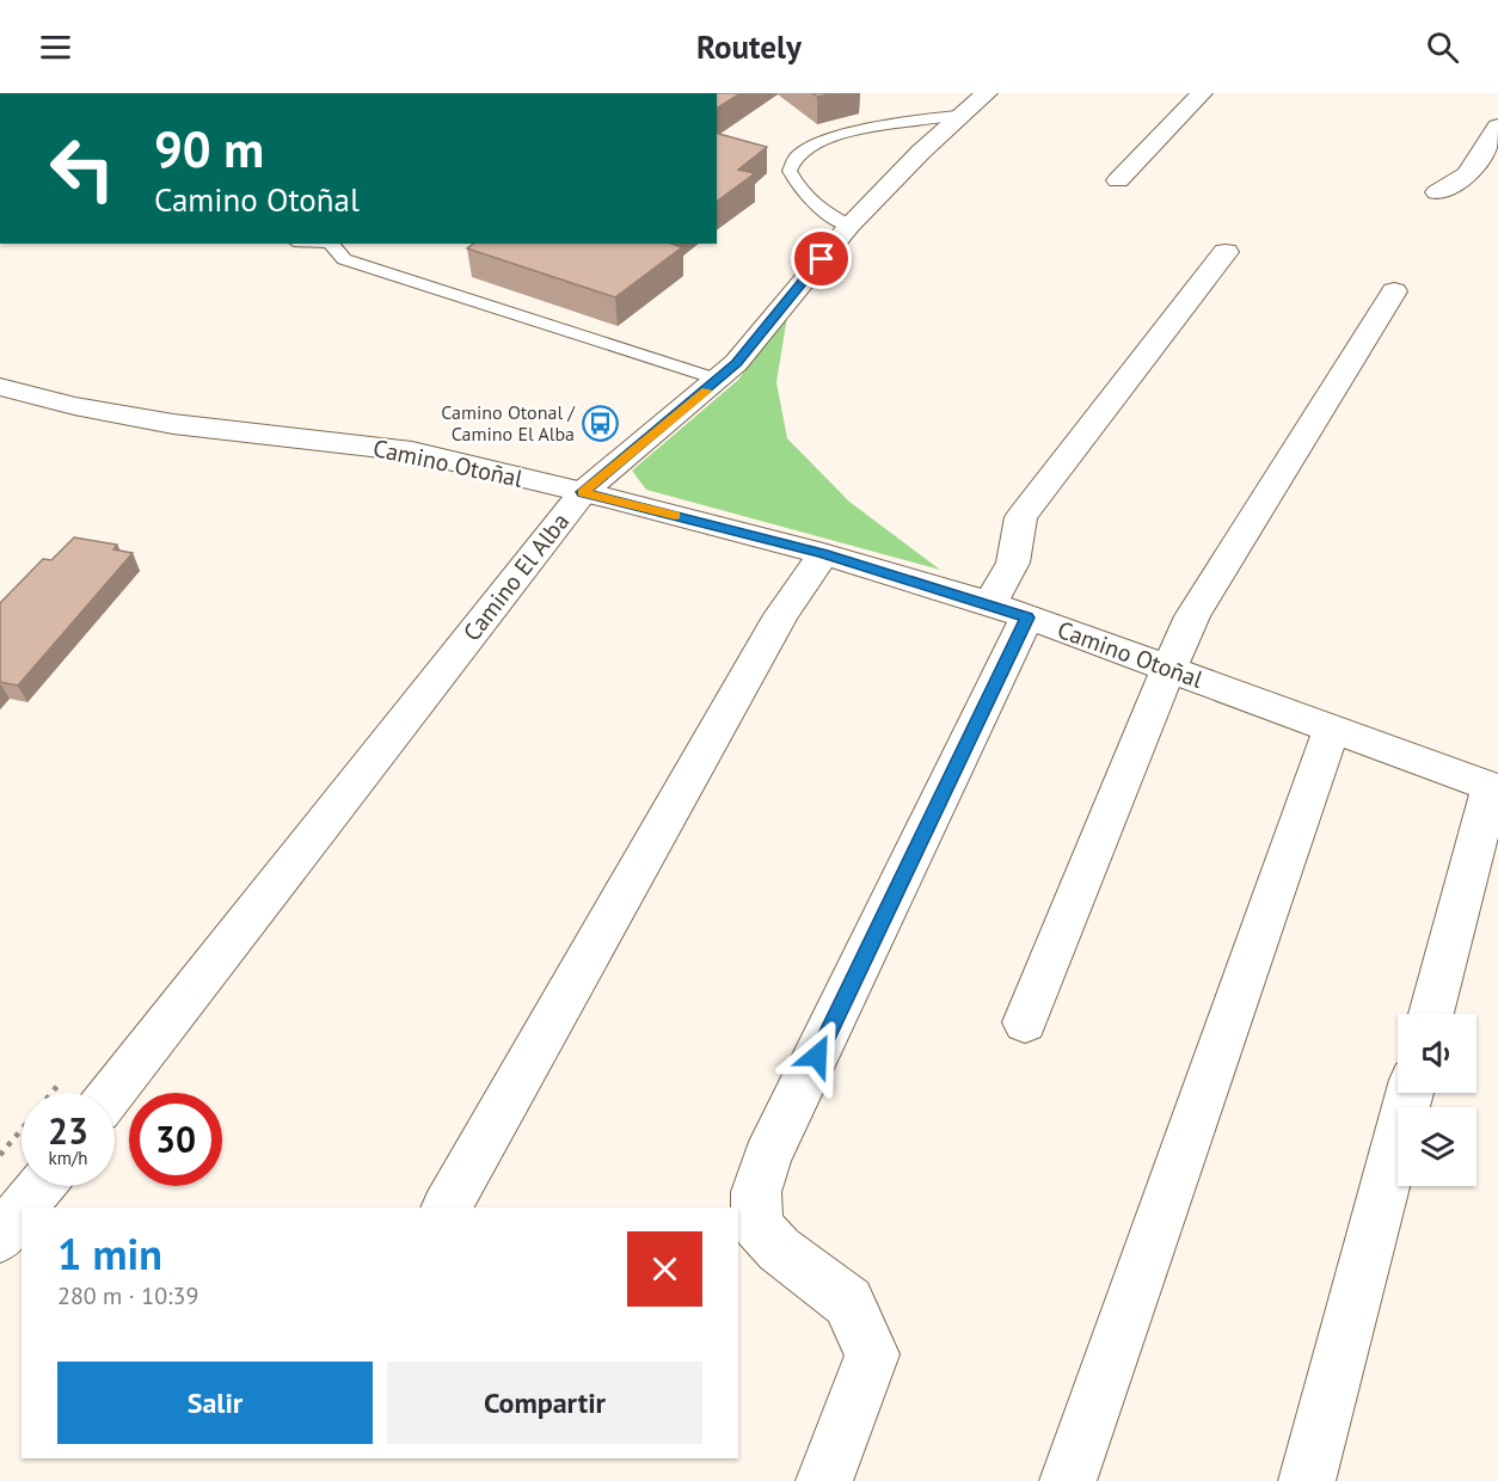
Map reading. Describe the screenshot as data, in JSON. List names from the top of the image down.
{
  "streets": {
    "street": ["Camino Otoñal", "Camino El Alba"]
  },
  "crossings": [
    ["Camino Otoñal", "Camino El Alba"]
  ],
  "places": {
    "bus stop": ["Camino Otonal / Camino El Alba"]
  },
  "page": {
    "header": "Routely",
    "turn": ["90 m", "Camino Otoñal"],
    "speed": "23 km/h",
    "limit": "30",
    "heading": ["1 min", "280 m · 10:39"],
    "buttons": ["Salir", "Compartir"]
  }
}
